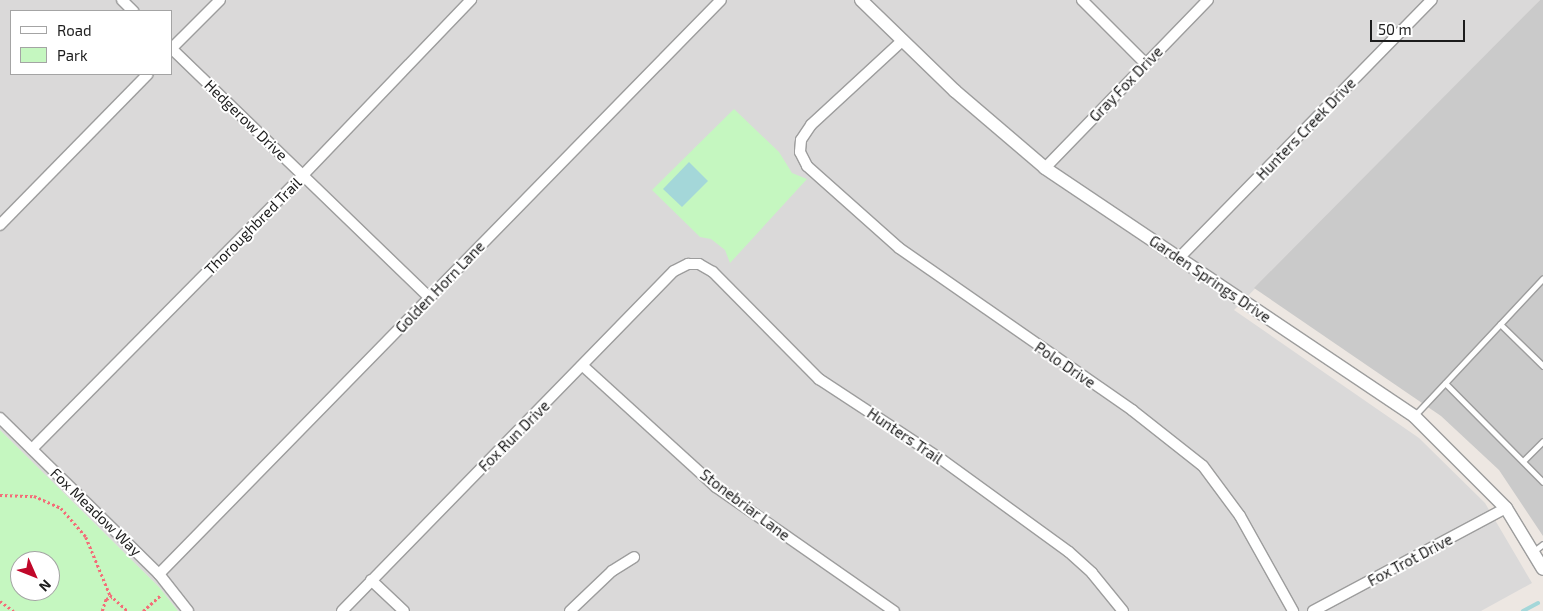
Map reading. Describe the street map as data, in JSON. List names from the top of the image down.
{
  "streets": {
    "street": [
      "Gray Fox Drive",
      "Hedgerow Drive",
      "Hunters Creek Drive",
      "Thoroughbred Trail",
      "Garden Springs Drive",
      "Golden Horn Lane",
      "Polo Drive",
      "Fox Run Drive",
      "Hunters Trail",
      "Stonebriar Lane",
      "Fox Meadow Way",
      "Fox Trot Drive"
    ]
  },
  "crossings": [
    ["Gray Fox Drive", "Garden Springs Drive"],
    ["Hedgerow Drive", "Thoroughbred Trail"],
    ["Hedgerow Drive", "Golden Horn Lane"],
    ["Hunters Creek Drive", "Garden Springs Drive"],
    ["Thoroughbred Trail", "Fox Meadow Way"],
    ["Garden Springs Drive", "Polo Drive"],
    ["Garden Springs Drive", "Fox Trot Drive"],
    ["Golden Horn Lane", "Fox Meadow Way"],
    ["Fox Run Drive", "Hunters Trail"],
    ["Fox Run Drive", "Stonebriar Lane"]
  ],
  "legend": ["Road", "Park"],
  "scale_bar": "50 m",
  "north": "bottom right"
}
